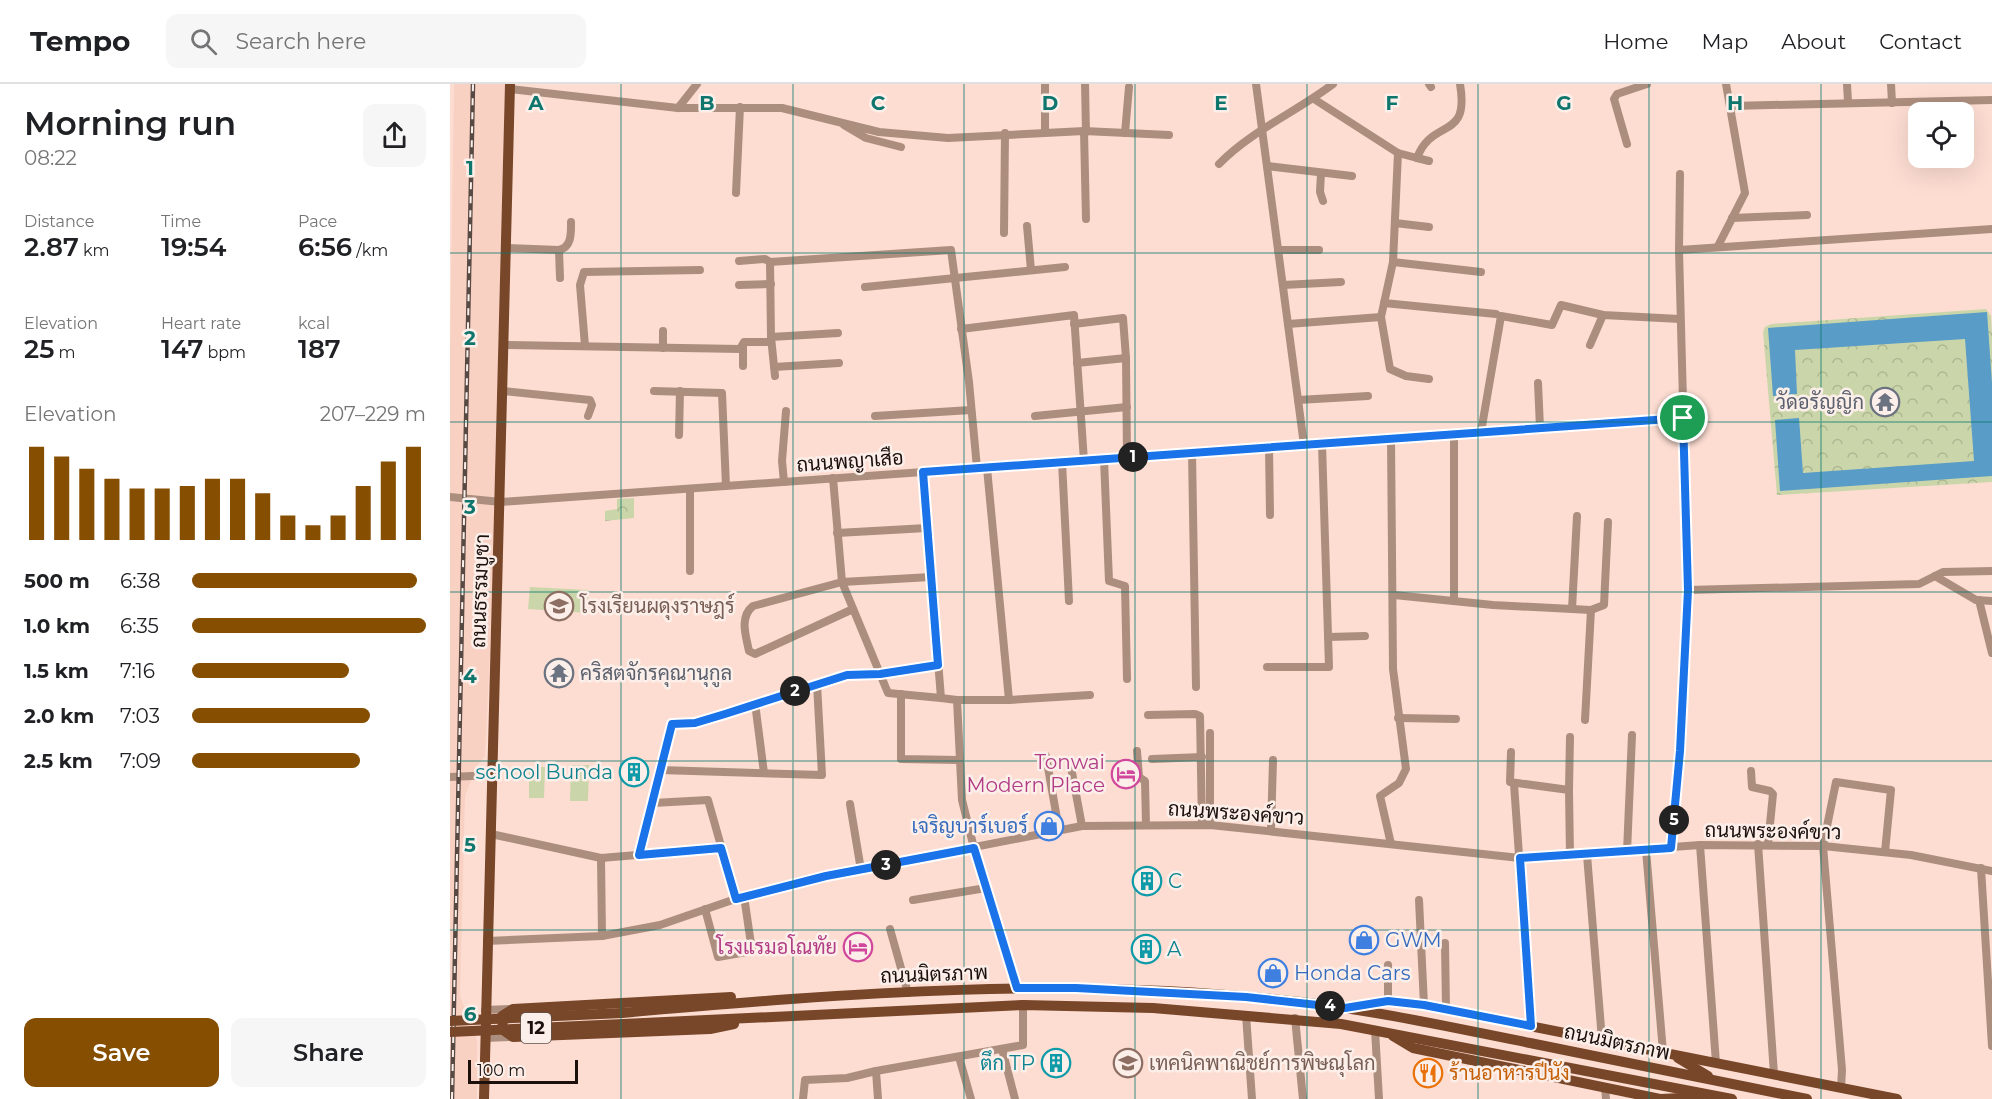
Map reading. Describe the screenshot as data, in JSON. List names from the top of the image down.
{
  "streets": {
    "main road": ["ถนนธรรมบูชา", "ถนนมิตรภาพ", "12"],
    "street": ["ถนนพญาเสือ", "ถนนพระองค์ขาว"]
  },
  "crossings": [
    ["ถนนพญาเสือ", "ถนนธรรมบูชา"],
    ["ถนนธรรมบูชา", "ถนนพระองค์ขาว"]
  ],
  "places": {
    "temple": ["วัดอรัญญิก", "คริสตจักรคุณานุกูล"],
    "school or university": ["โรงเรียนผดุงราษฎร์", "เทคนิคพาณิชย์การพิษณุโลก"],
    "building": [
      "school Bunda",
      "C",
      "A",
      "ตึก TP"
    ],
    "hotel": ["Tonwai Modern Place", "โรงแรมอโณทัย"],
    "shop": ["เจริญบาร์เบอร์", "GWM", "Honda Cars"],
    "restaurant": ["ร้านอาหารปีนัง"]
  },
  "scale_bar": "100 m",
  "page": {
    "header": "Tempo",
    "search": "Search here",
    "nav": [
      "Home",
      "Map",
      "About",
      "Contact"
    ],
    "heading": ["Morning run", "08:22"],
    "stats": [
      ["Distance", "2.87 km"],
      ["Time", "19:54"],
      ["Pace", "6:56 /km"],
      ["Elevation", "25 m"],
      ["Heart rate", "147 bpm"],
      ["kcal", "187"]
    ],
    "chart": ["Elevation", "207–229 m"],
    "pins": [
      "1",
      "2",
      "5",
      "3",
      "4"
    ],
    "list": [
      {
        "name": "500 m",
        "note": "6:38"
      },
      {
        "name": "1.0 km",
        "note": "6:35"
      },
      {
        "name": "1.5 km",
        "note": "7:16"
      },
      {
        "name": "2.0 km",
        "note": "7:03"
      },
      {
        "name": "2.5 km",
        "note": "7:09"
      }
    ],
    "buttons": ["Save", "Share"],
    "scale": "100 m"
  },
  "grid": {
    "columns": [
      "A",
      "B",
      "C",
      "D",
      "E",
      "F",
      "G",
      "H"
    ],
    "rows": [
      "1",
      "2",
      "3",
      "4",
      "5",
      "6"
    ]
  }
}
